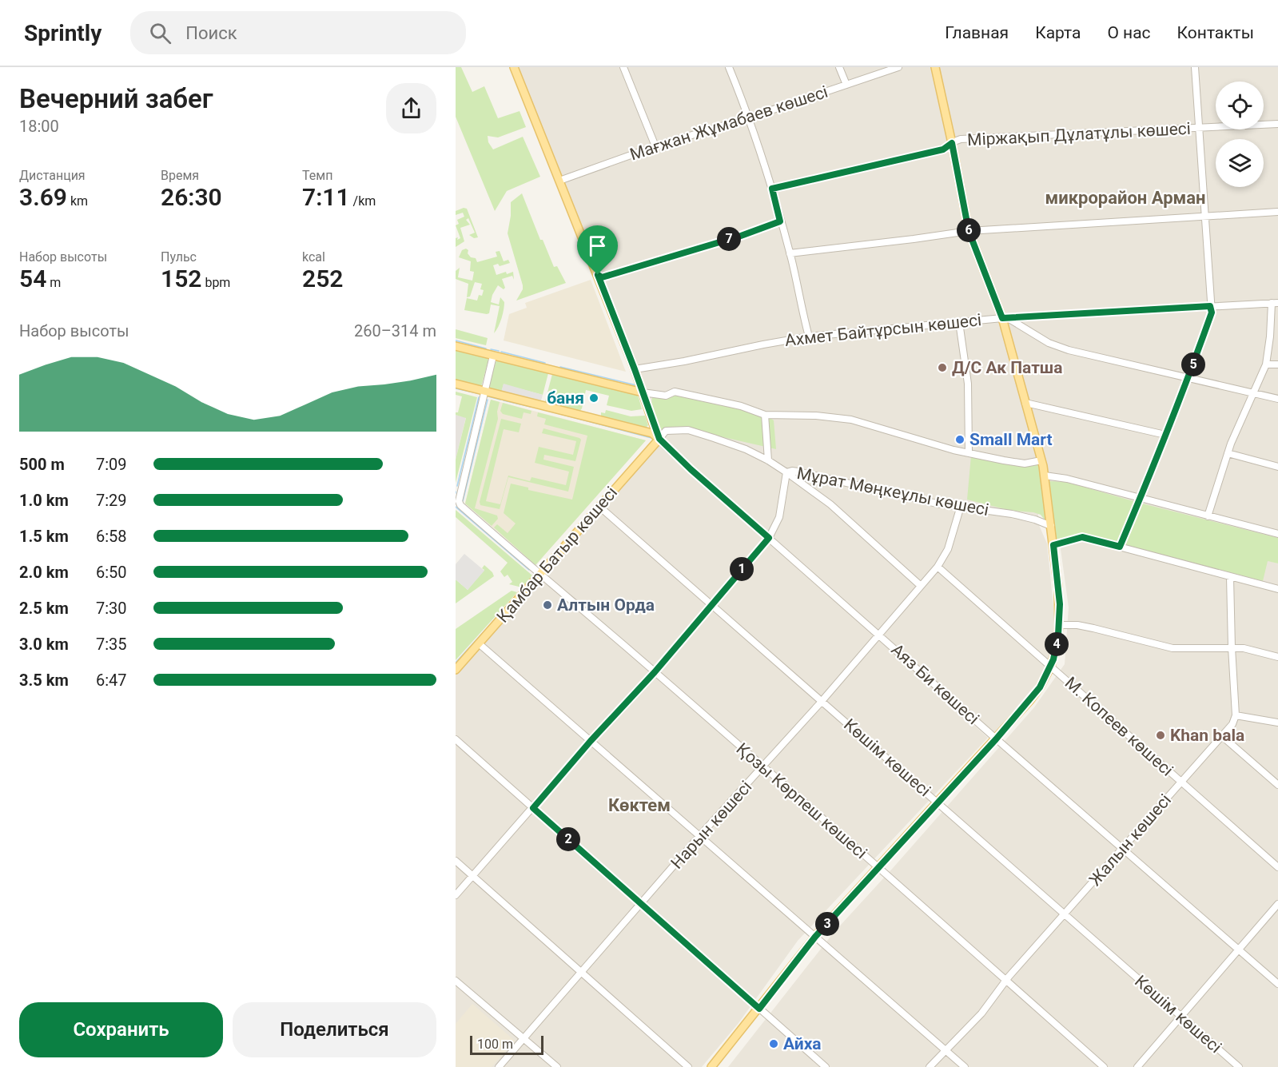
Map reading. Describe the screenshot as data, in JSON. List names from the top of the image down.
{
  "streets": {
    "main road": ["Қамбар Батыр көшесі"],
    "street": [
      "Мағжан Жұмабаев көшесі",
      "Міржақып Дұлатұлы көшесі",
      "Ахмет Байтұрсын көшесі",
      "Мұрат Мөңкеұлы көшесі",
      "Аяз Би көшесі",
      "М. Копеев көшесі",
      "Көшім көшесі",
      "Қозы Көрпеш көшесі",
      "Нарын көшесі",
      "Жалын көшесі"
    ]
  },
  "crossings": [
    ["Мұрат Мөңкеұлы көшесі", "Қамбар Батыр көшесі"],
    ["Мұрат Мөңкеұлы көшесі", "Аяз Би көшесі"],
    ["Мұрат Мөңкеұлы көшесі", "Нарын көшесі"],
    ["Қамбар Батыр көшесі", "Аяз Би көшесі"],
    ["Қамбар Батыр көшесі", "Көшім көшесі"],
    ["Қамбар Батыр көшесі", "Қозы Көрпеш көшесі"],
    ["Аяз Би көшесі", "Нарын көшесі"],
    ["Аяз Би көшесі", "Жалын көшесі"],
    ["М. Копеев көшесі", "Нарын көшесі"],
    ["М. Копеев көшесі", "Жалын көшесі"],
    ["Көшім көшесі", "Нарын көшесі"],
    ["Көшім көшесі", "Жалын көшесі"],
    ["Қозы Көрпеш көшесі", "Нарын көшесі"],
    ["Қозы Көрпеш көшесі", "Жалын көшесі"]
  ],
  "districts": ["микрорайон Арман", "Көктем"],
  "places": [
    "Д/С Ак Патша",
    "баня",
    "Small Mart",
    "Алтын Орда",
    "Khan bala",
    "Айха"
  ],
  "scale_bar": "100 m",
  "page": {
    "header": "Sprintly",
    "search": "Поиск",
    "nav": [
      "Главная",
      "Карта",
      "О нас",
      "Контакты"
    ],
    "heading": ["Вечерний забег", "18:00"],
    "stats": [
      ["Дистанция", "3.69 km"],
      ["Время", "26:30"],
      ["Темп", "7:11 /km"],
      ["Набор высоты", "54 m"],
      ["Пульс", "152 bpm"],
      ["kcal", "252"]
    ],
    "pins": [
      "6",
      "7",
      "5",
      "1",
      "4",
      "2",
      "3"
    ],
    "chart": ["Набор высоты", "260–314 m"],
    "list": [
      {
        "name": "500 m",
        "note": "7:09"
      },
      {
        "name": "1.0 km",
        "note": "7:29"
      },
      {
        "name": "1.5 km",
        "note": "6:58"
      },
      {
        "name": "2.0 km",
        "note": "6:50"
      },
      {
        "name": "2.5 km",
        "note": "7:30"
      },
      {
        "name": "3.0 km",
        "note": "7:35"
      },
      {
        "name": "3.5 km",
        "note": "6:47"
      }
    ],
    "buttons": ["Сохранить", "Поделиться"],
    "scale": "100 m"
  }
}
